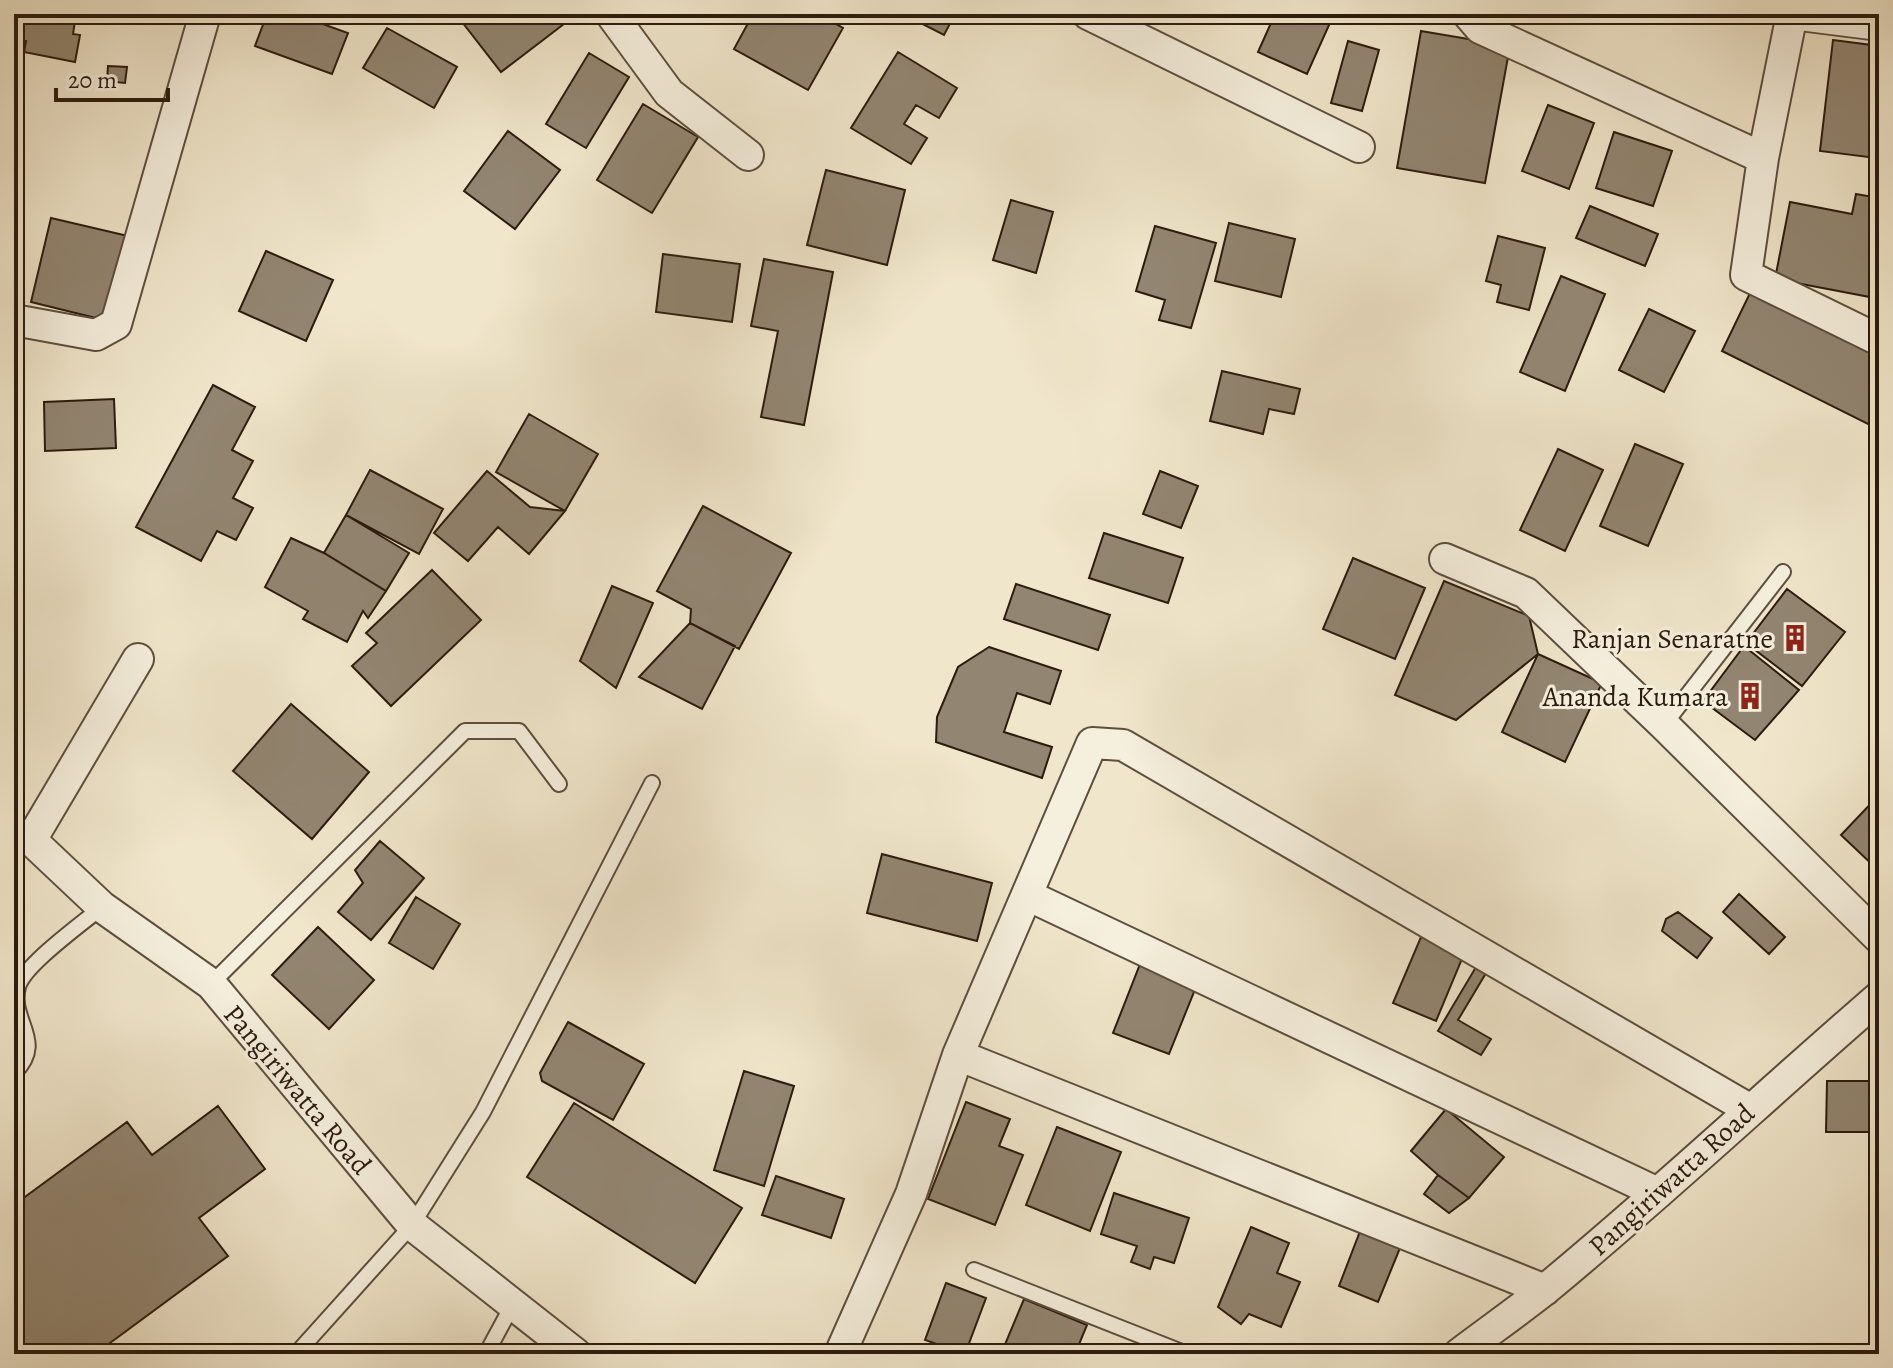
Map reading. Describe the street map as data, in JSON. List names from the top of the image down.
{
  "streets": {
    "street": ["Pangiriwatta Road"]
  },
  "places": {
    "building": ["Ranjan Senaratne", "Ananda Kumara"]
  },
  "scale_bar": "20 m"
}
